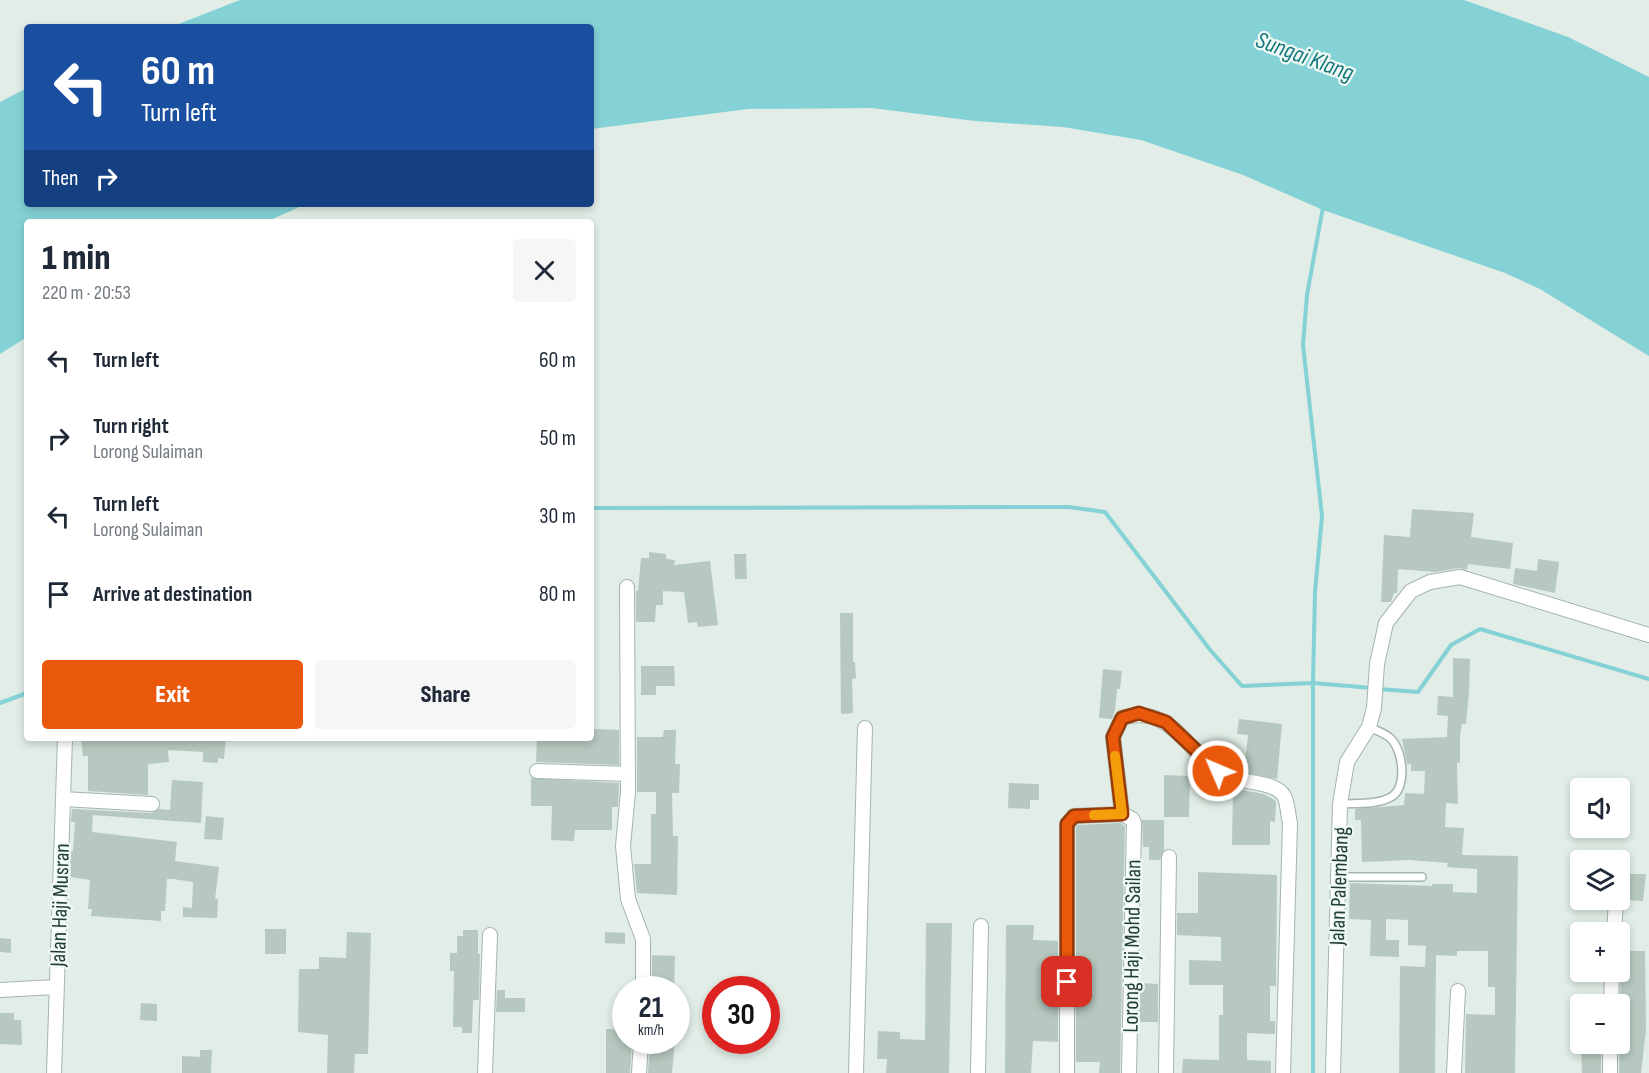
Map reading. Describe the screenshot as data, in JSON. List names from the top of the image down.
{
  "streets": {
    "street": ["Jalan Palembang", "Jalan Haji Musran", "Lorong Haji Mohd Sailan"]
  },
  "water": ["Sungai Klang"],
  "page": {
    "turn": ["60 m", "Turn left"],
    "then": "Then",
    "heading": ["1 min", "220 m · 20:53"],
    "list": [
      {
        "name": "Turn left",
        "value": "60 m"
      },
      {
        "name": "Turn right",
        "note": "Lorong Sulaiman",
        "value": "50 m"
      },
      {
        "name": "Turn left",
        "note": "Lorong Sulaiman",
        "value": "30 m"
      },
      {
        "name": "Arrive at destination",
        "value": "80 m"
      }
    ],
    "buttons": ["Exit", "Share"],
    "map_buttons": ["+", "−"],
    "speed": "21 km/h",
    "limit": "30"
  }
}
